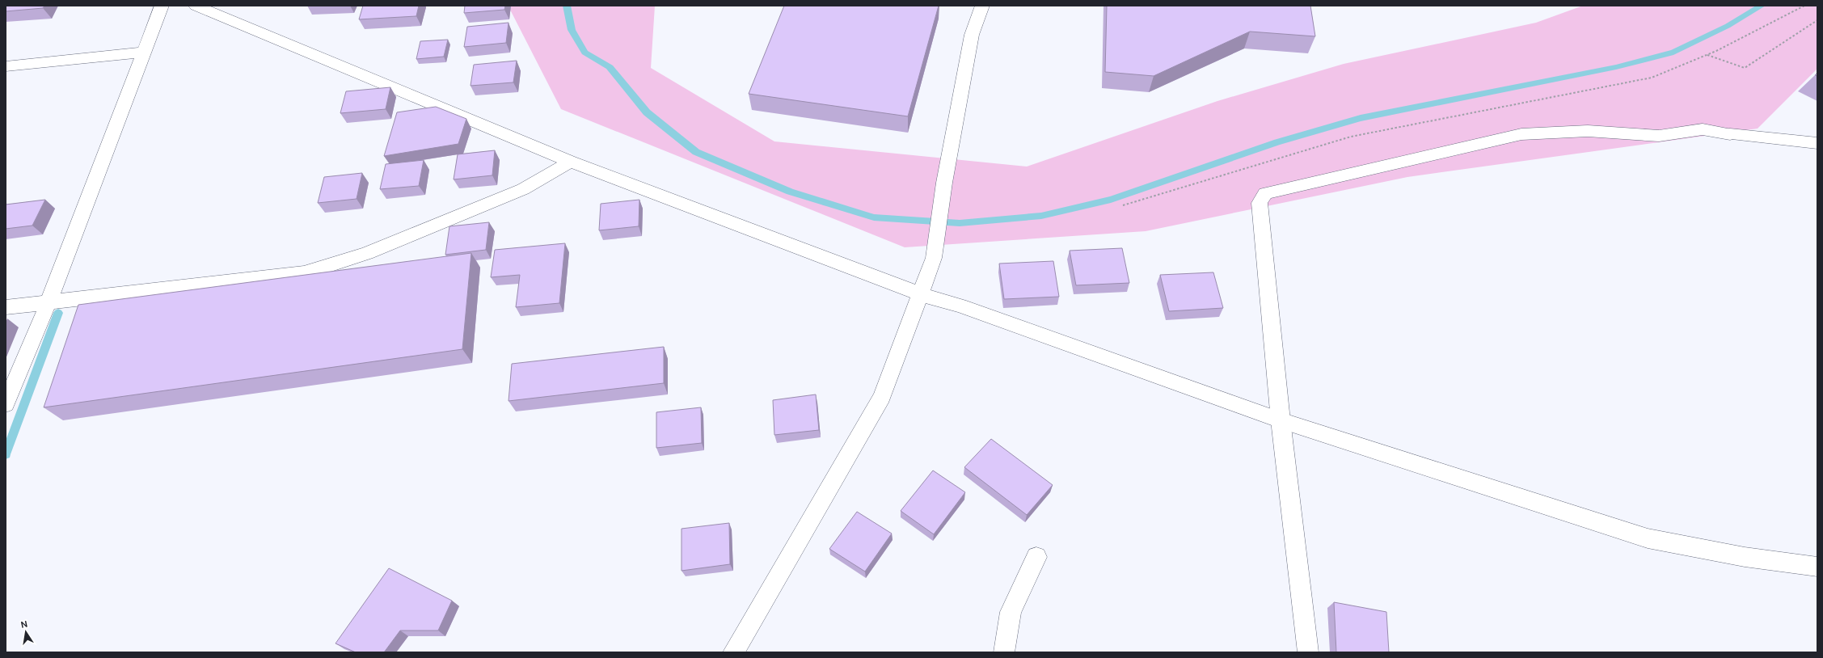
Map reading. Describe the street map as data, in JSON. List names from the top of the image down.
{
  "north": "top"
}
